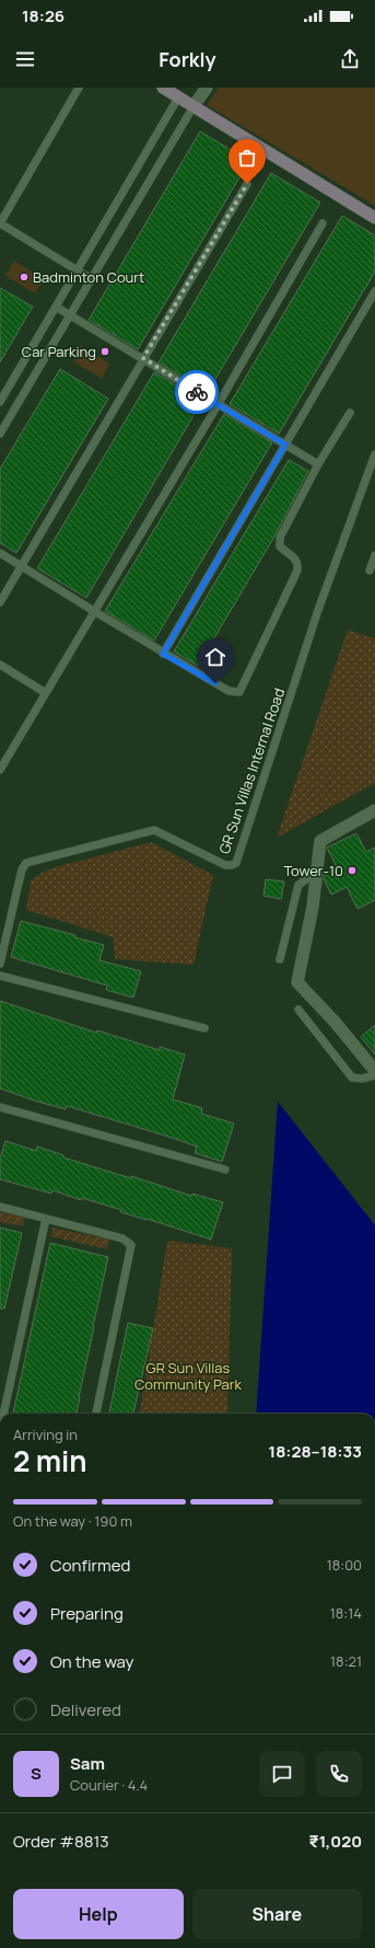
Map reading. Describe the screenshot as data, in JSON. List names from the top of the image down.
{
  "streets": {
    "lane": ["GR Sun Villas Internal Road"]
  },
  "parks": ["GR Sun Villas Community Park"],
  "places": ["Badminton Court", "Car Parking", "Tower-10"],
  "page": {
    "status": "18:26",
    "header": "Forkly",
    "heading": ["2 min", "Arriving in", "18:28–18:33"],
    "panel": [
      "Sam",
      "Courier · 4.4",
      "Order #8813",
      "₹1,020"
    ],
    "bar": "On the way · 190 m",
    "list": [
      ["Confirmed", "18:00"],
      ["Preparing", "18:14"],
      ["On the way", "18:21"],
      "Delivered"
    ],
    "round": "S",
    "buttons": ["Help", "Share"]
  }
}
